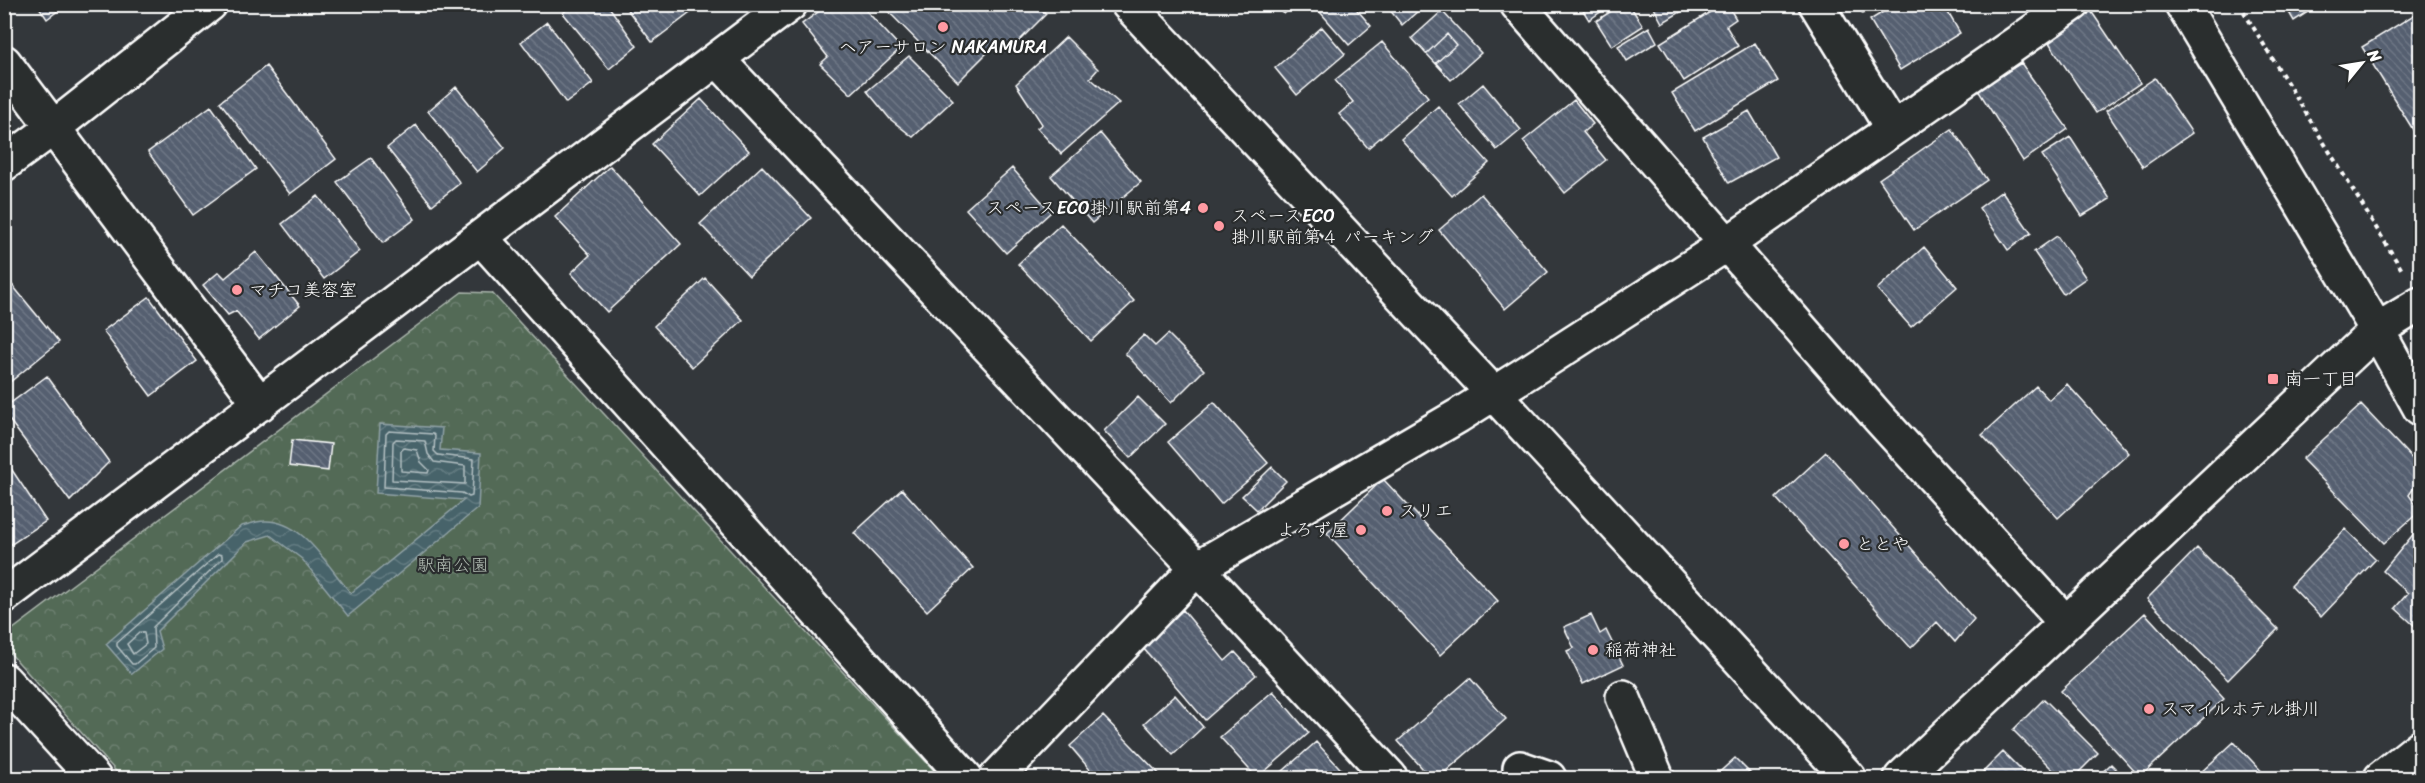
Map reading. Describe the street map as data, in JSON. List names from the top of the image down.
{
  "parks": ["駅南公園"],
  "places": {
    "other": [
      "ヘアーサロン NAKAMURA",
      "スペースECO掛川駅前第4",
      "スペースECO 掛川駅前第４ パーキング",
      "マチコ美容室",
      "スリエ",
      "よろず屋",
      "ととや",
      "稲荷神社",
      "スマイルホテル掛川"
    ],
    "transit": ["南一丁目"]
  },
  "north": "top right"
}
